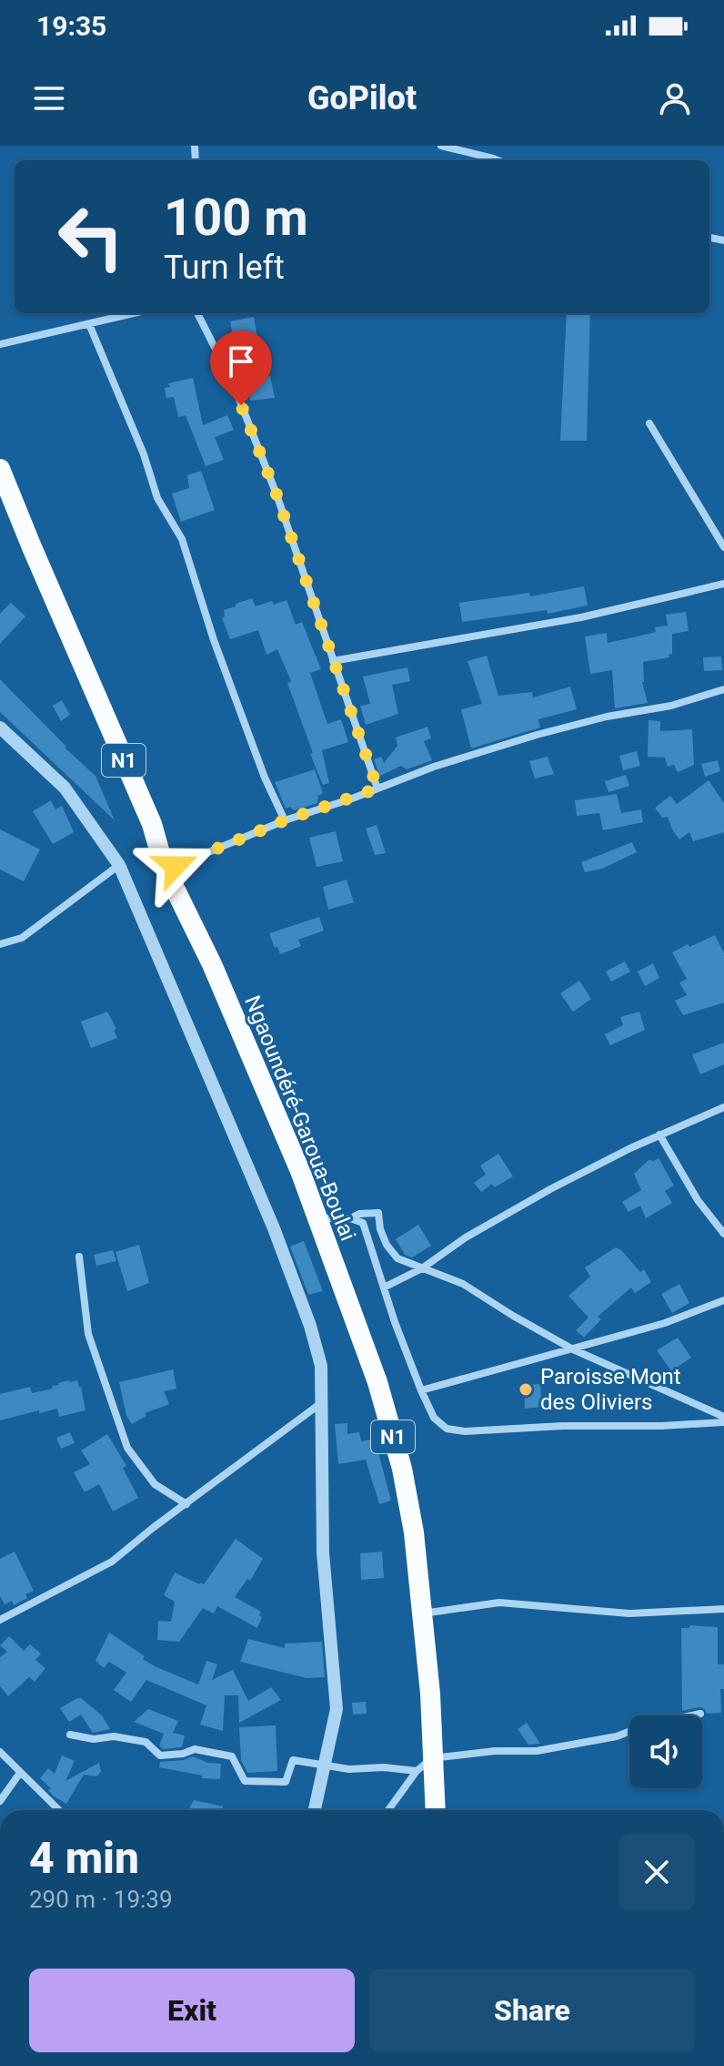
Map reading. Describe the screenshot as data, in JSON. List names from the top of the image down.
{
  "streets": {
    "highway": ["N1", "Ngaoundéré-Garoua-Boulai"]
  },
  "places": ["Paroisse Mont des Oliviers"],
  "page": {
    "status": "19:35",
    "header": "GoPilot",
    "turn": ["100 m", "Turn left"],
    "heading": ["4 min", "290 m · 19:39"],
    "buttons": ["Exit", "Share"]
  }
}
